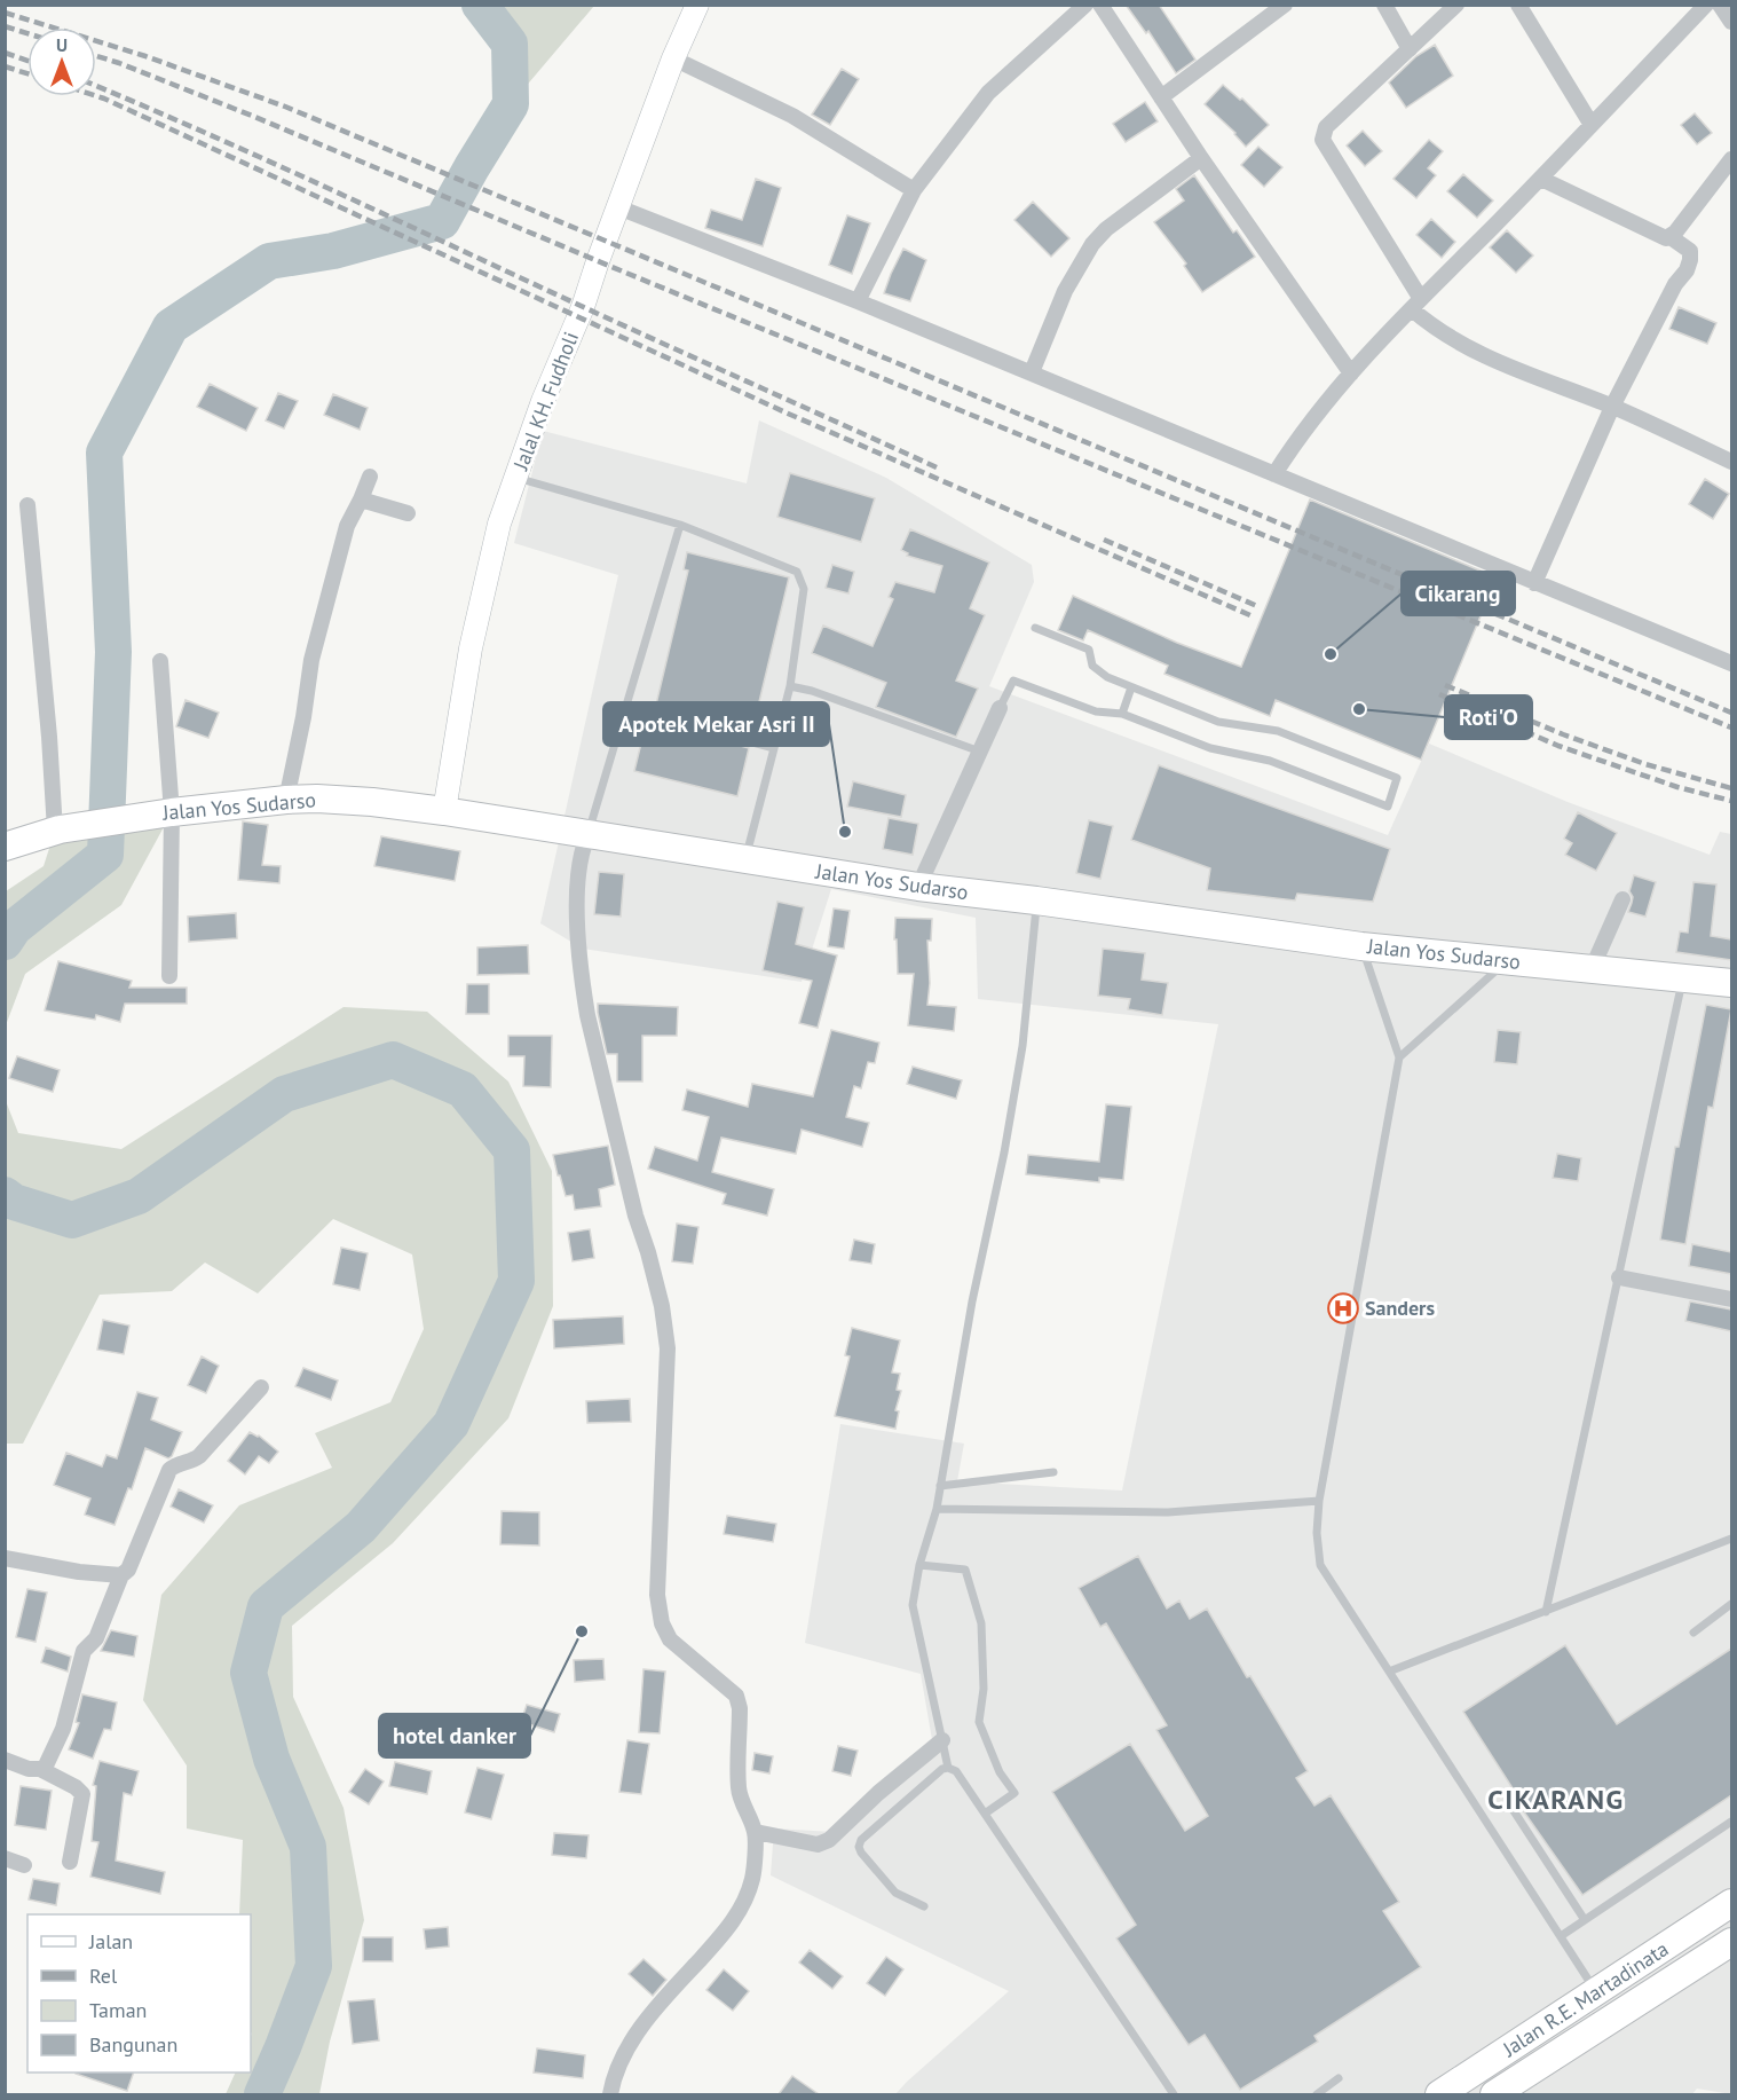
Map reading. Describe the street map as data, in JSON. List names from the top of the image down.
{
  "streets": {
    "highway": ["Jalan Yos Sudarso", "Jalan R.E. Martadinata"],
    "main road": ["Jalal KH. Fudholi"]
  },
  "crossings": [
    ["Jalal KH. Fudholi", "Jalan Yos Sudarso"]
  ],
  "districts": ["CIKARANG"],
  "places": {
    "other": [
      "Cikarang",
      "Roti'O",
      "Apotek Mekar Asri II",
      "hotel danker"
    ],
    "hospital": ["Sanders"]
  },
  "legend": [
    "Jalan",
    "Rel",
    "Taman",
    "Bangunan"
  ],
  "north": "top"
}
